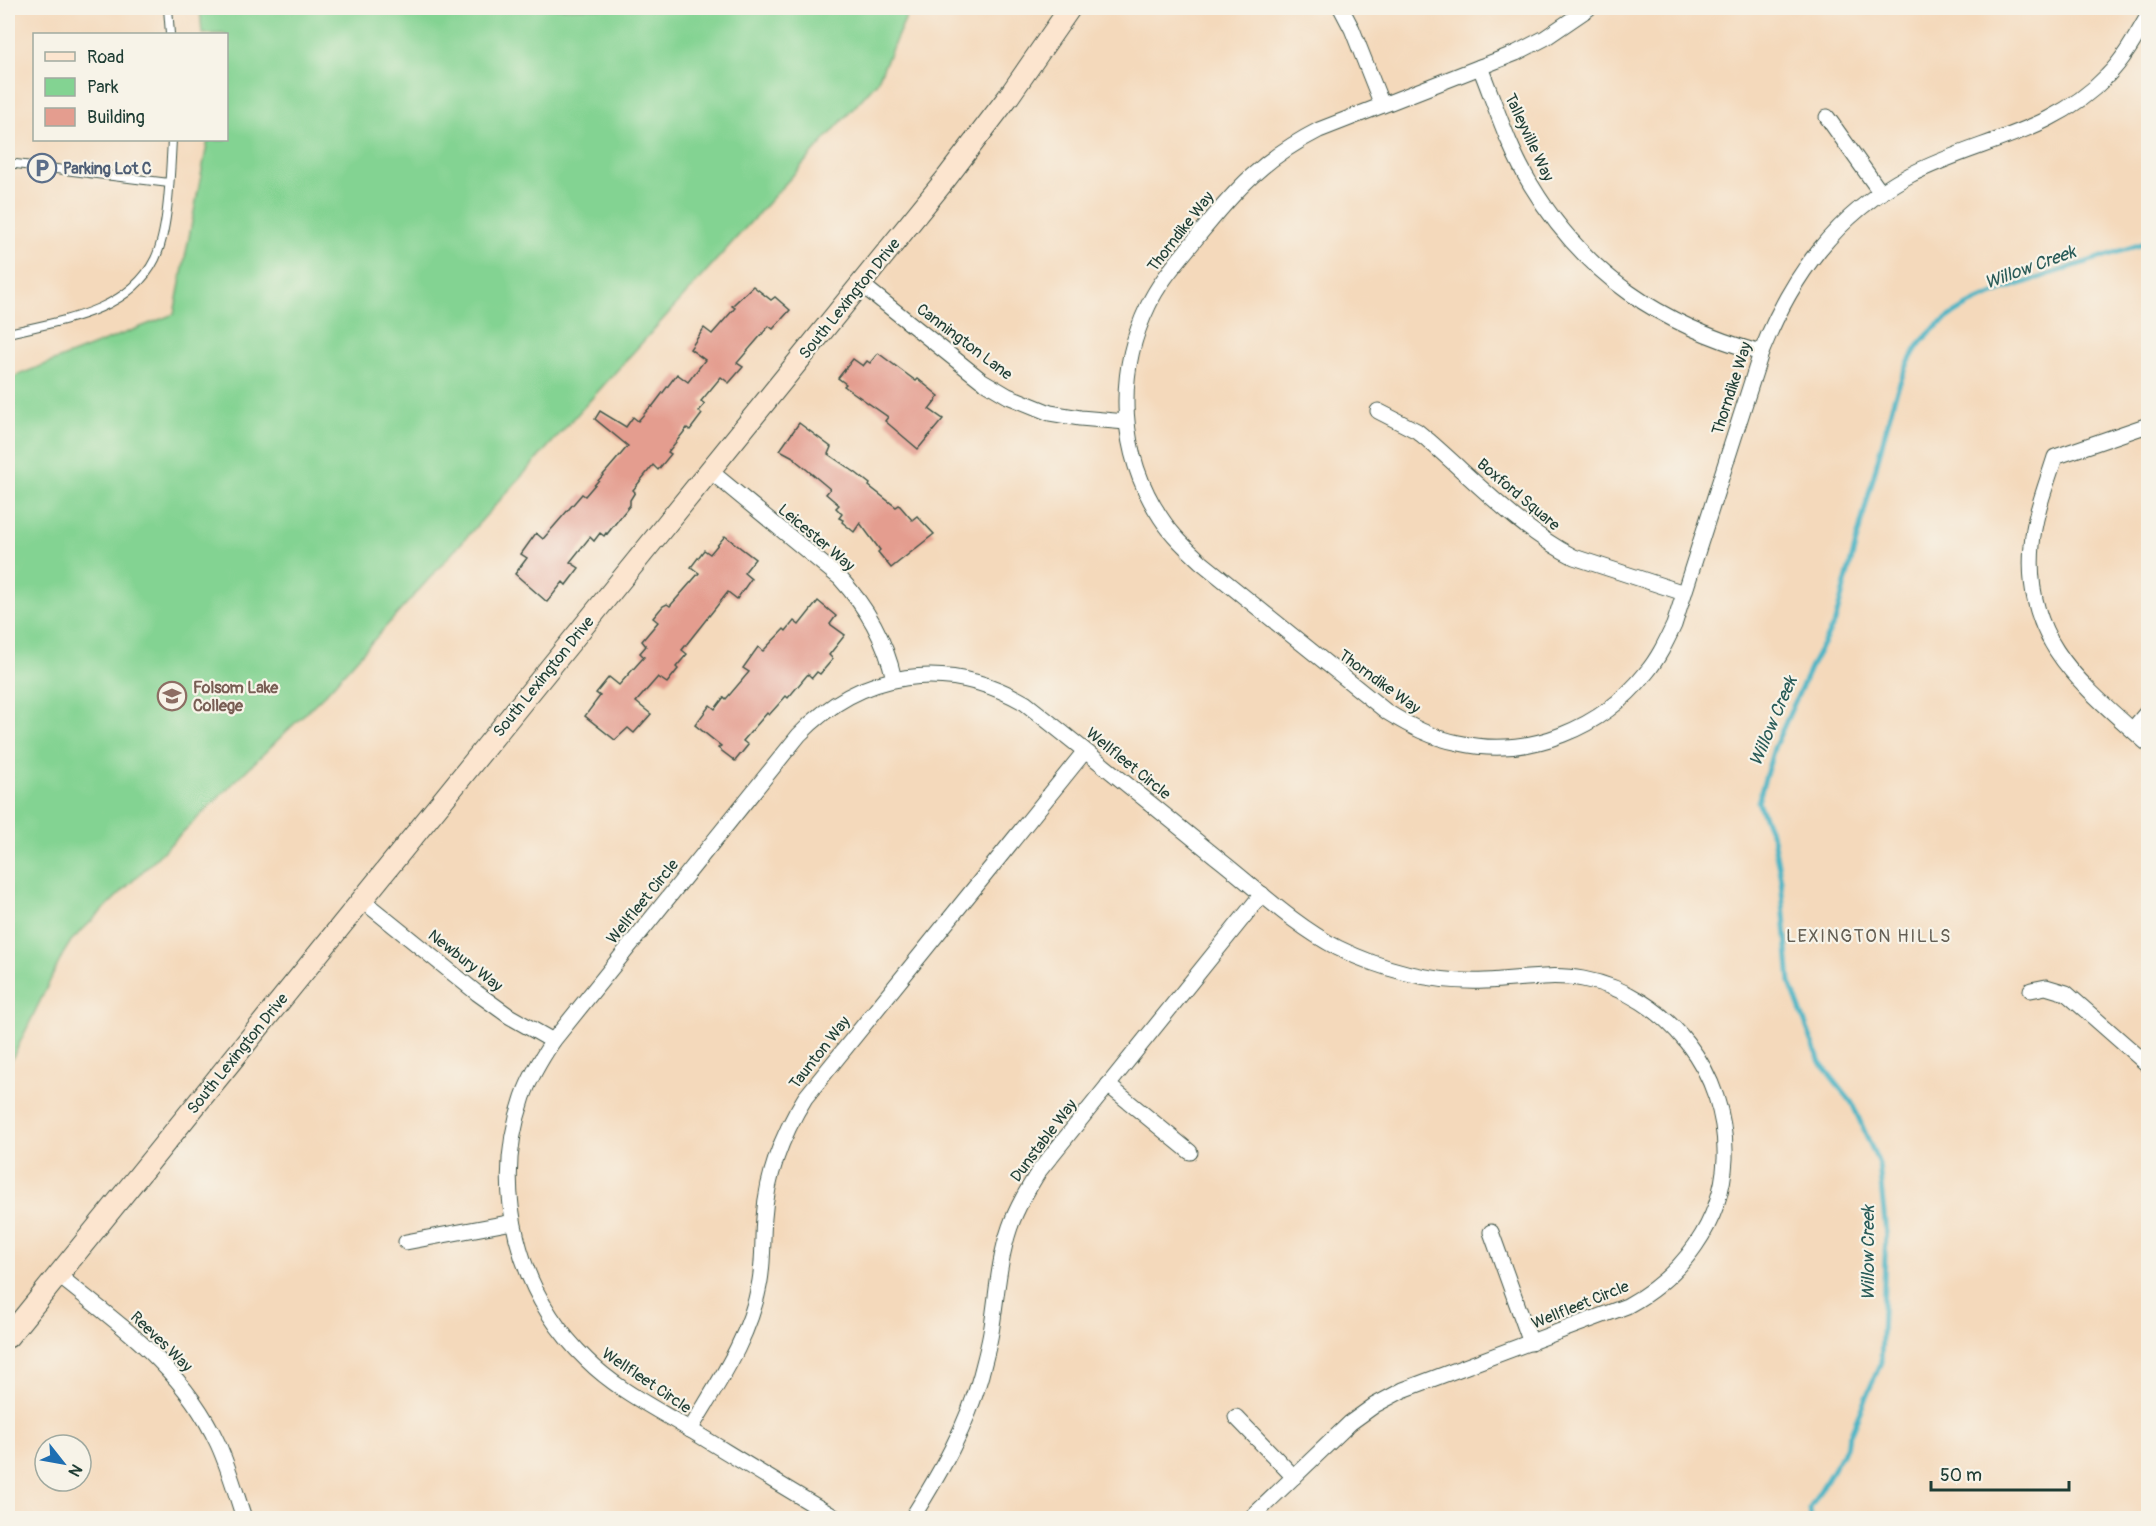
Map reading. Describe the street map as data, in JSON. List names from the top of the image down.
{
  "streets": {
    "street": [
      "Talleyville Way",
      "Thorndike Way",
      "South Lexington Drive",
      "Cannington Lane",
      "Boxford Square",
      "Leicester Way",
      "Wellfleet Circle",
      "Newbury Way",
      "Taunton Way",
      "Dunstable Way",
      "Reeves Way"
    ]
  },
  "crossings": [
    ["Talleyville Way", "Thorndike Way"],
    ["Thorndike Way", "Cannington Lane"],
    ["Thorndike Way", "Boxford Square"],
    ["South Lexington Drive", "Cannington Lane"],
    ["South Lexington Drive", "Leicester Way"],
    ["South Lexington Drive", "Newbury Way"],
    ["South Lexington Drive", "Reeves Way"],
    ["Leicester Way", "Wellfleet Circle"],
    ["Wellfleet Circle", "Newbury Way"],
    ["Wellfleet Circle", "Taunton Way"],
    ["Wellfleet Circle", "Dunstable Way"]
  ],
  "districts": ["LEXINGTON HILLS"],
  "water": ["Willow Creek"],
  "places": {
    "parking": ["Parking Lot C"],
    "school or university": ["Folsom Lake College"]
  },
  "legend": ["Road", "Park", "Building"],
  "scale_bar": "50 m",
  "north": "bottom right"
}
